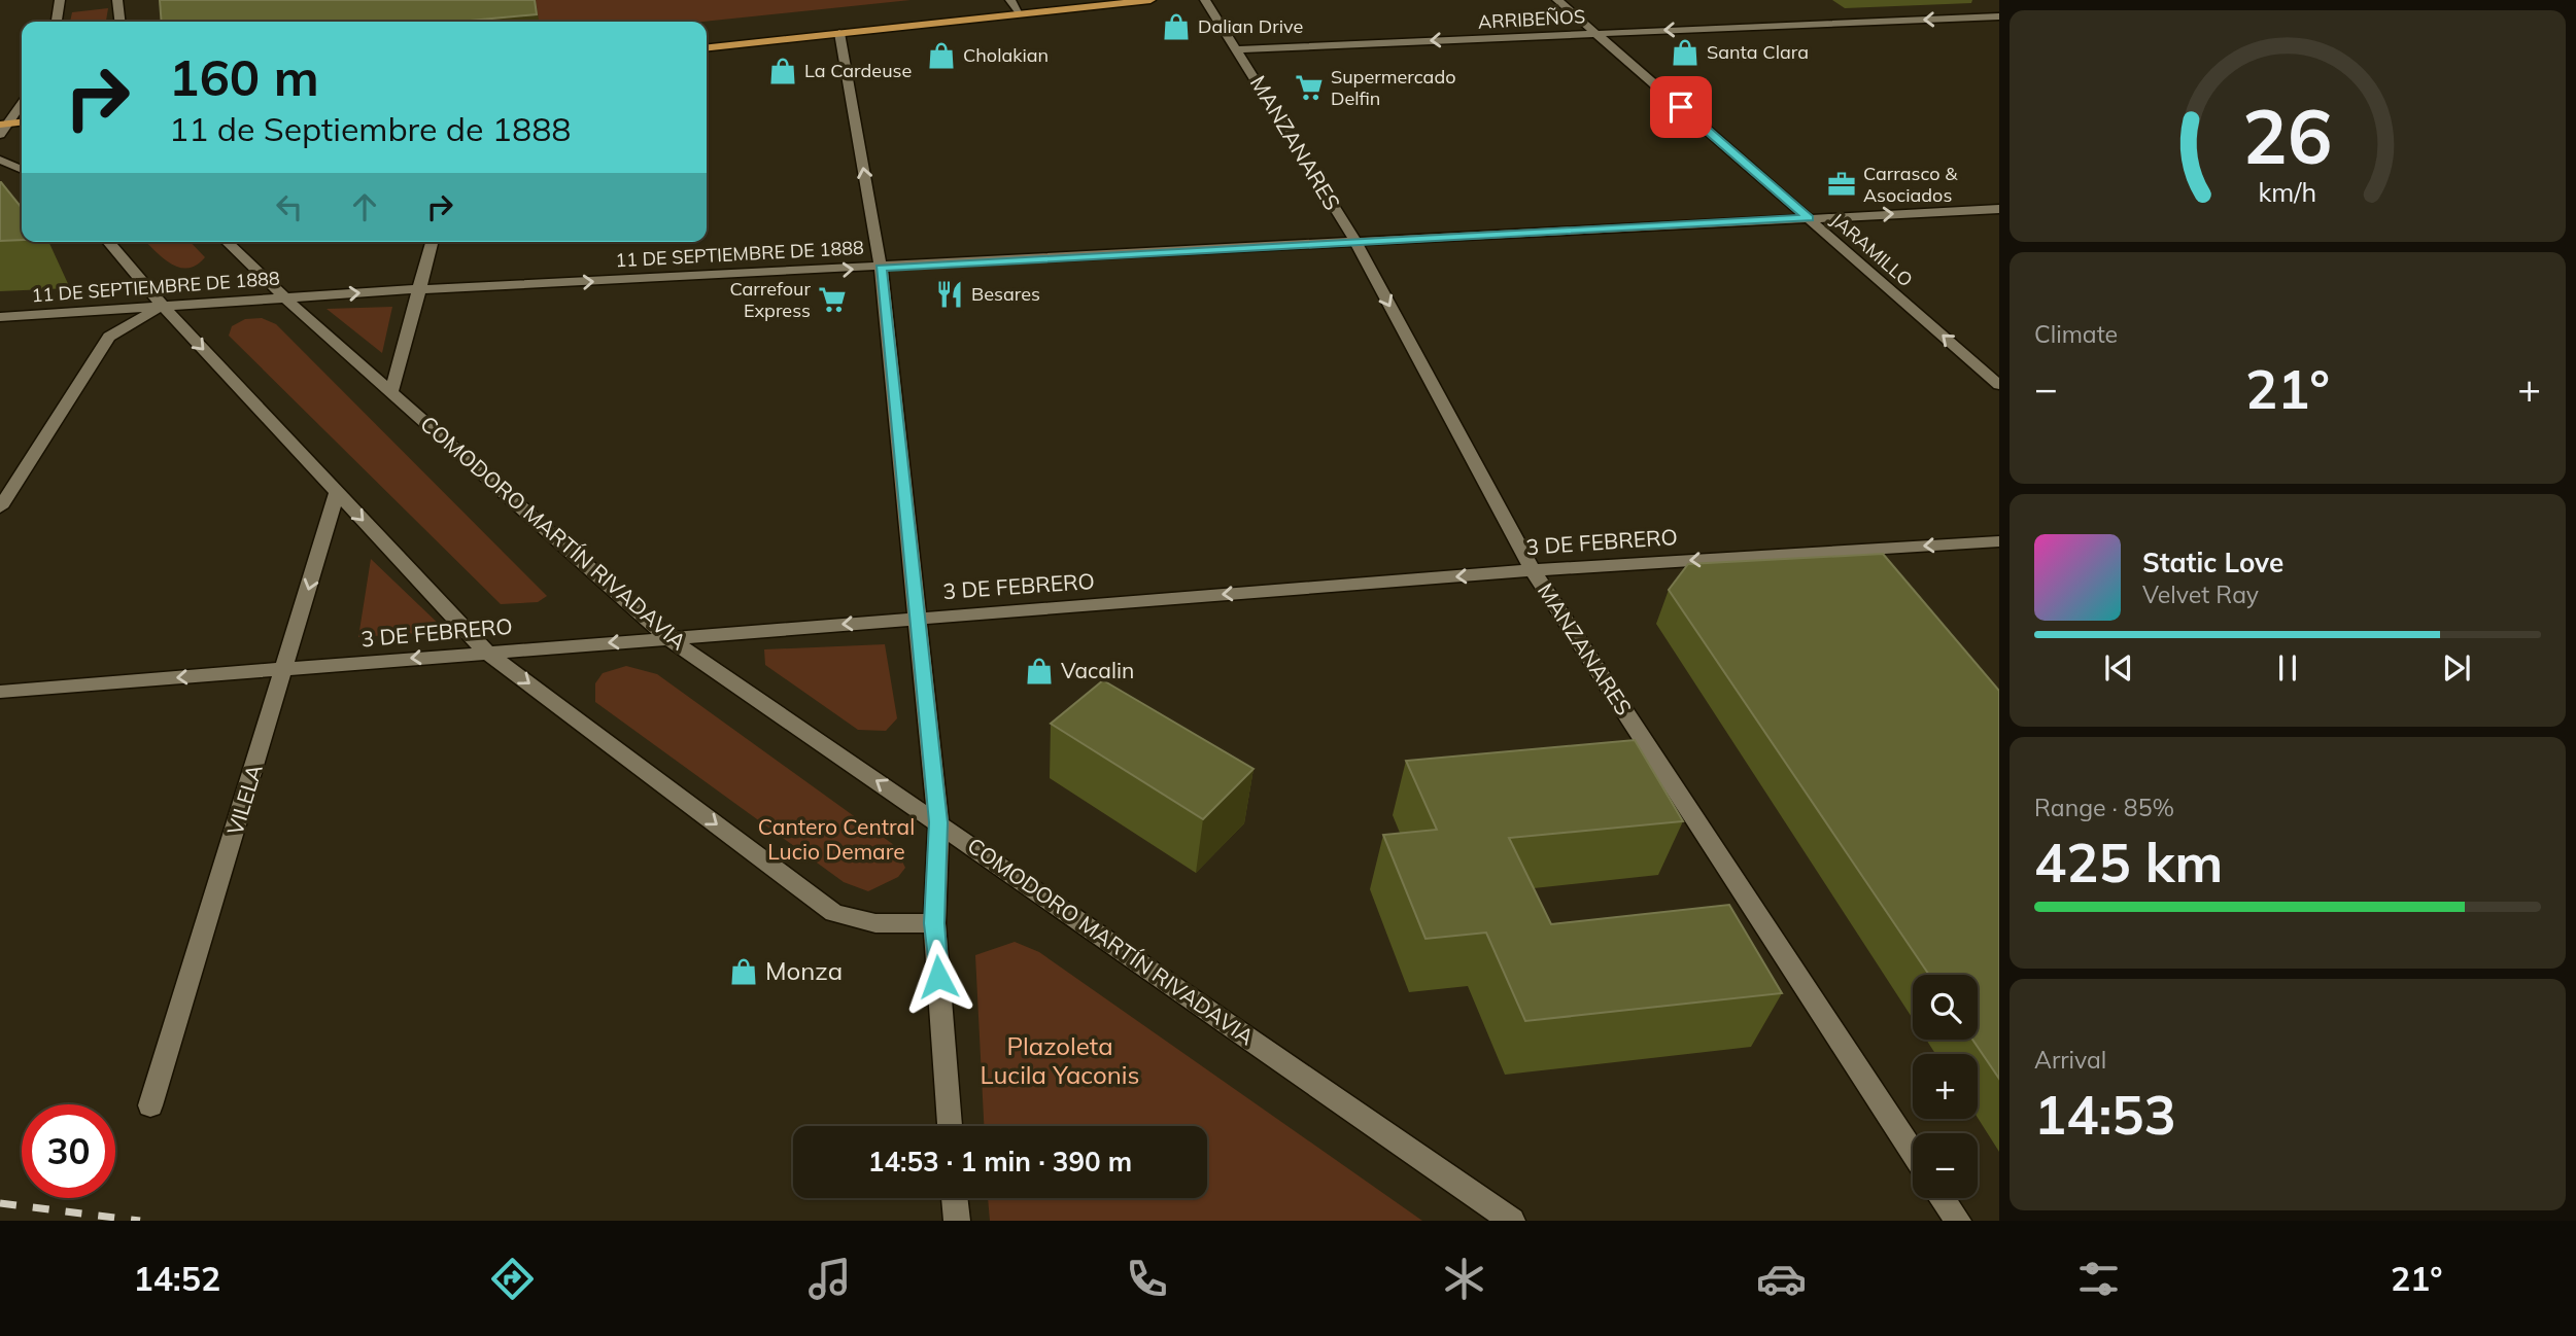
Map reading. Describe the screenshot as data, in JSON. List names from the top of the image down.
{
  "streets": {
    "street": [
      "ARRIBEÑOS",
      "MANZANARES",
      "JARAMILLO",
      "11 DE SEPTIEMBRE DE 1888",
      "COMODORO MARTÍN RIVADAVIA",
      "3 DE FEBRERO",
      "VILELA"
    ]
  },
  "crossings": [
    ["ARRIBEÑOS", "MANZANARES"],
    ["ARRIBEÑOS", "JARAMILLO"],
    ["MANZANARES", "11 DE SEPTIEMBRE DE 1888"],
    ["MANZANARES", "3 DE FEBRERO"],
    ["JARAMILLO", "11 DE SEPTIEMBRE DE 1888"],
    ["11 DE SEPTIEMBRE DE 1888", "COMODORO MARTÍN RIVADAVIA"],
    ["COMODORO MARTÍN RIVADAVIA", "3 DE FEBRERO"],
    ["3 DE FEBRERO", "VILELA"]
  ],
  "one_way": [
    "ARRIBEÑOS",
    "JARAMILLO",
    "11 DE SEPTIEMBRE DE 1888",
    "3 DE FEBRERO"
  ],
  "parks": ["Cantero Central Lucio Demare", "Plazoleta Lucila Yaconis"],
  "places": {
    "shop": [
      "Dalian Drive",
      "Santa Clara",
      "Cholakian",
      "La Cardeuse",
      "Vacalin",
      "Monza"
    ],
    "supermarket": ["Supermercado Delfin", "Carrefour Express"],
    "office": ["Carrasco & Asociados"],
    "restaurant": ["Besares"]
  },
  "page": {
    "turn": ["160 m", "11 de Septiembre de 1888"],
    "tile": [
      "Climate",
      ["Range · 85%", "425 km"],
      ["Arrival", "14:53"]
    ],
    "heat": ["−", "21°", "+"],
    "song": ["Static Love", "Velvet Ray"],
    "map_buttons": ["+", "−"],
    "limit": "30",
    "trip": "14:53 · 1 min · 390 m",
    "tabs": ["14:52", "21°"],
    "gauge": ["26", "km/h"]
  }
}
